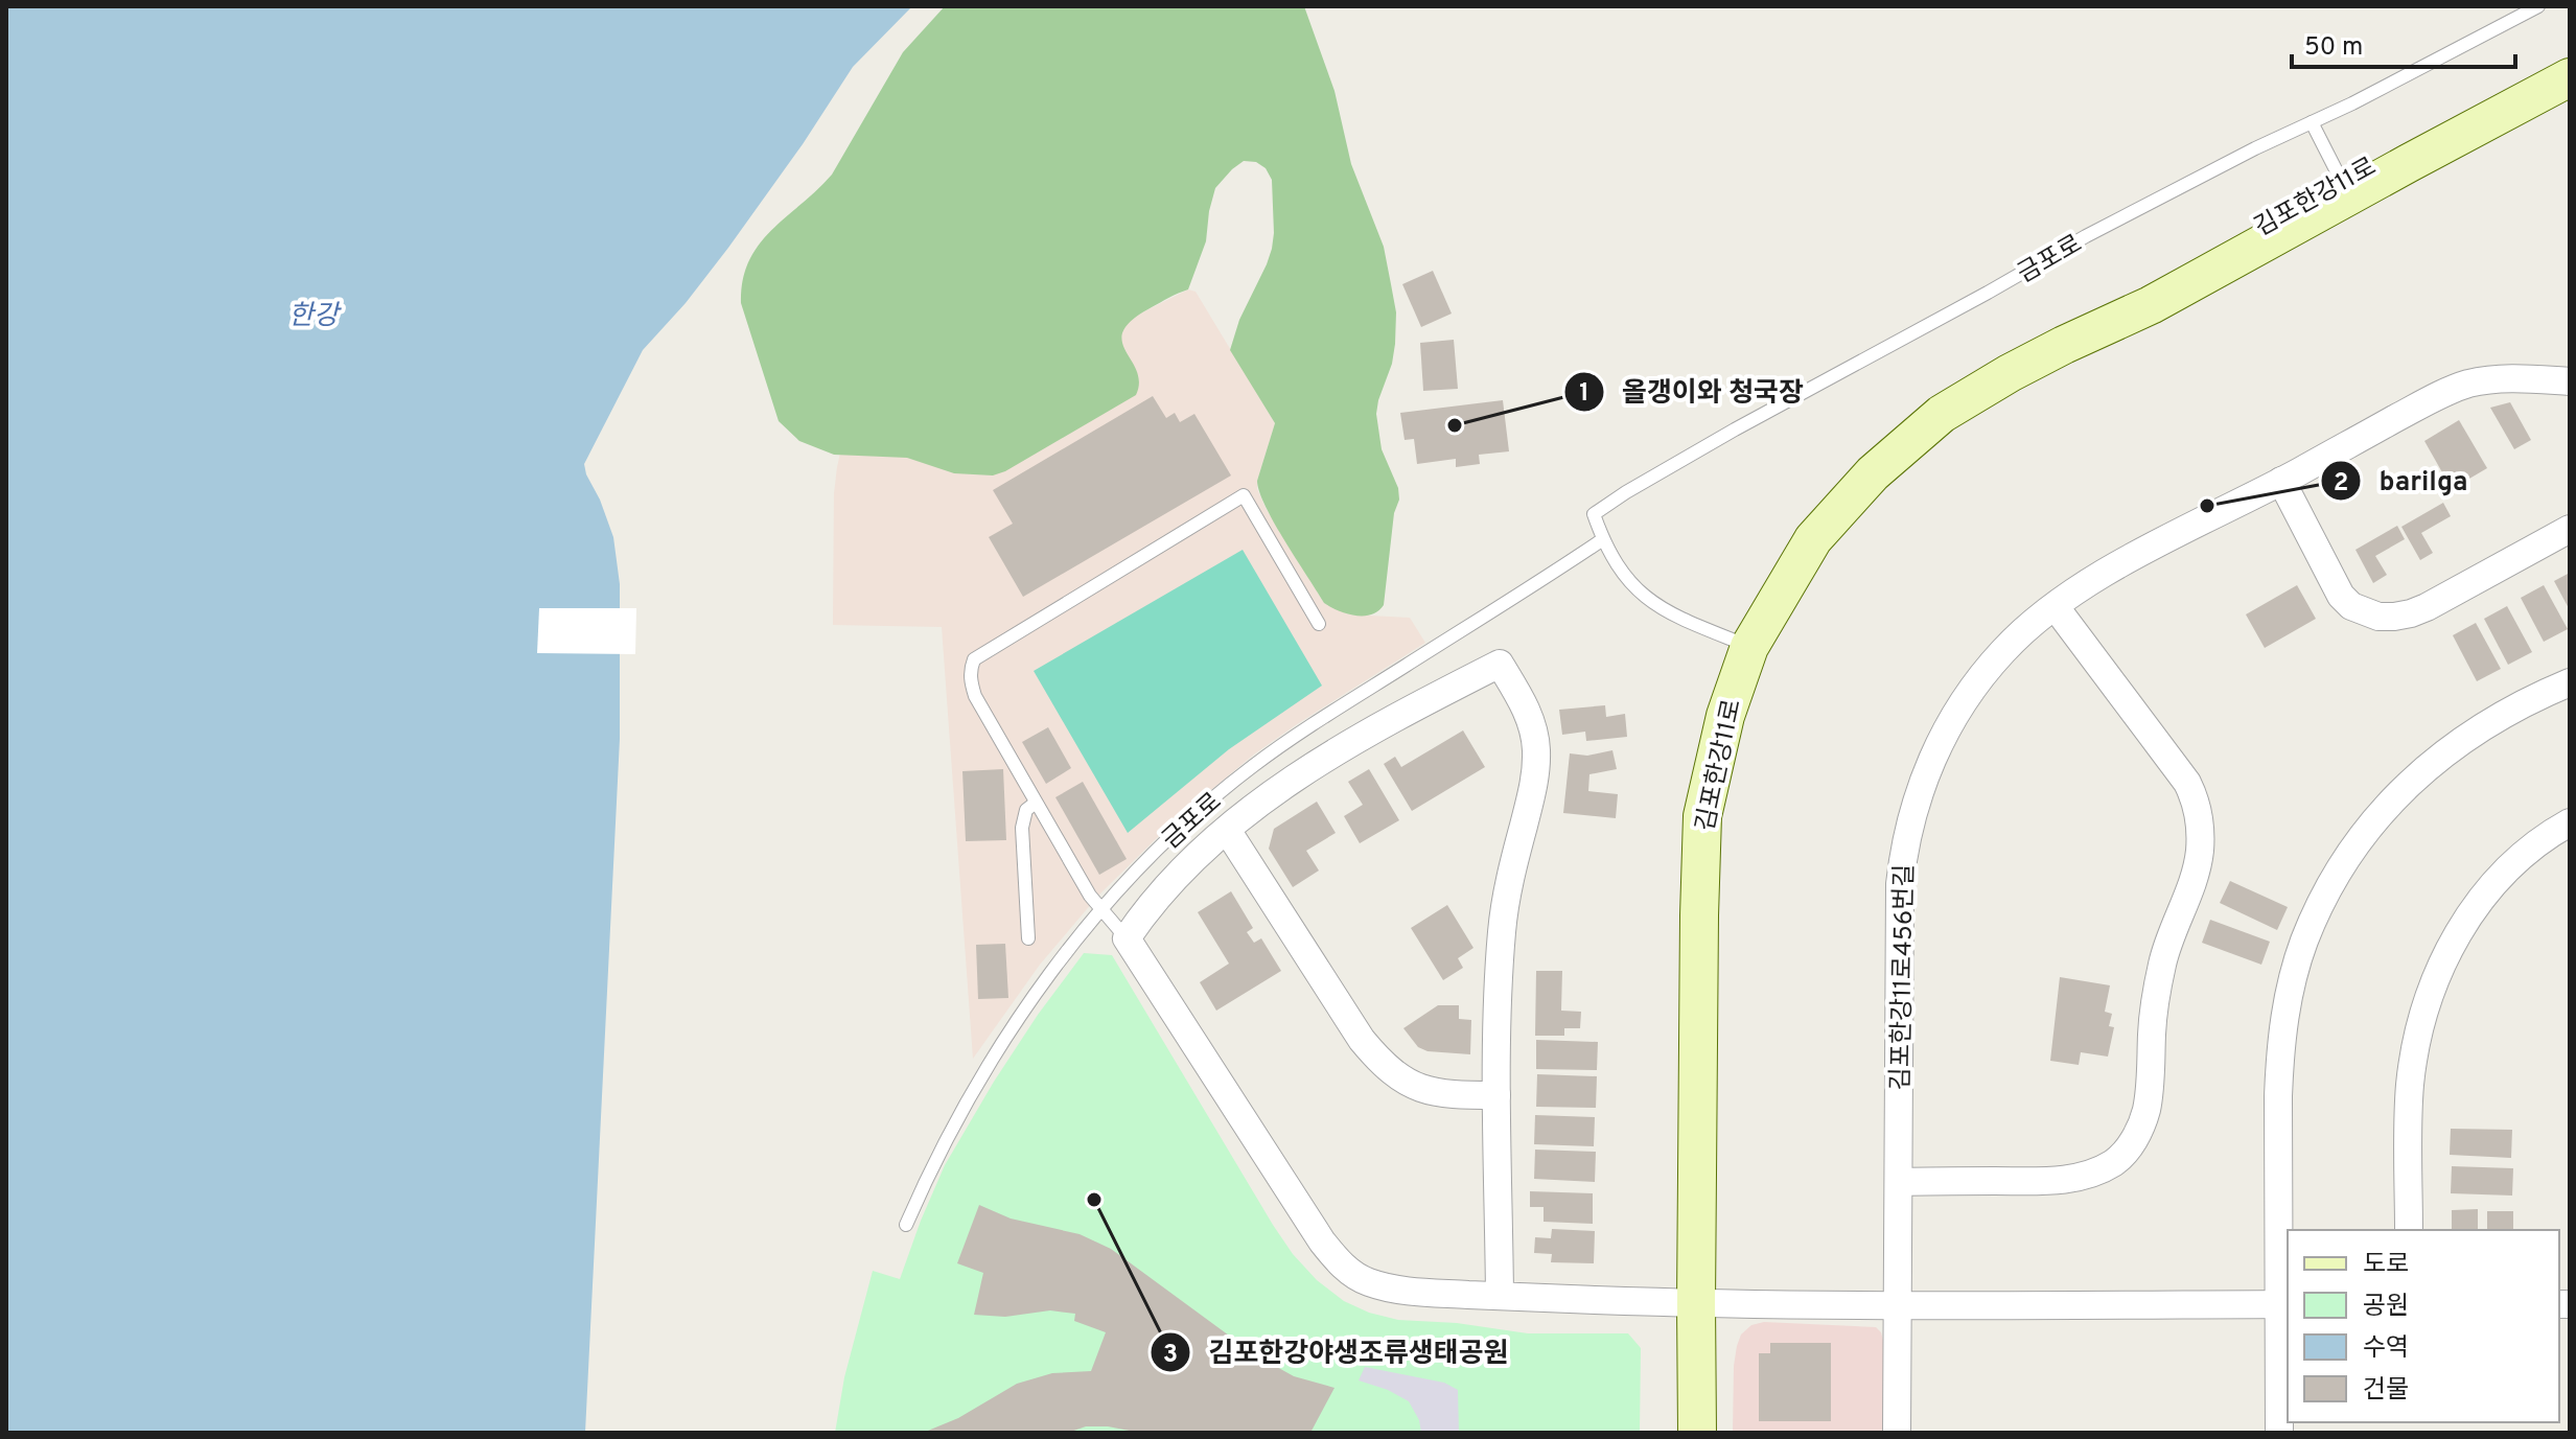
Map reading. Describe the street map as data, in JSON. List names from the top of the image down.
{
  "streets": {
    "main road": ["김포한강11로"],
    "street": ["김포한강11로456번길"],
    "lane": ["금포로"]
  },
  "water": ["한강"],
  "places": ["올갱이와 청국장", "barilga", "김포한강야생조류생태공원"],
  "legend": [
    "도로",
    "공원",
    "수역",
    "건물"
  ],
  "scale_bar": "50 m"
}
